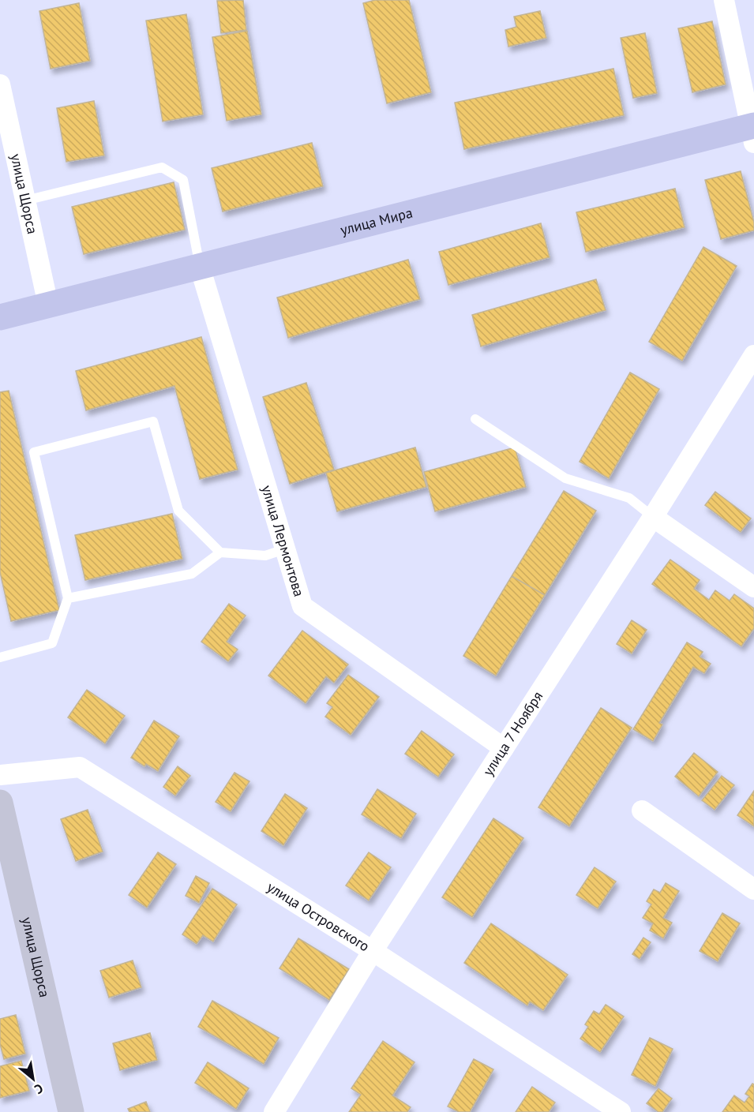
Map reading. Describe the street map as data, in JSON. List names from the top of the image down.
{
  "streets": {
    "main road": ["улица Мира"],
    "street": [
      "улица Щорса",
      "улица Лермонтова",
      "улица 7 Ноября",
      "улица Островского"
    ]
  },
  "crossings": [
    ["улица Щорса", "улица Мира"],
    ["улица Мира", "улица Лермонтова"],
    ["улица Лермонтова", "улица 7 Ноября"],
    ["улица 7 Ноября", "улица Островского"]
  ],
  "north": "bottom right"
}
